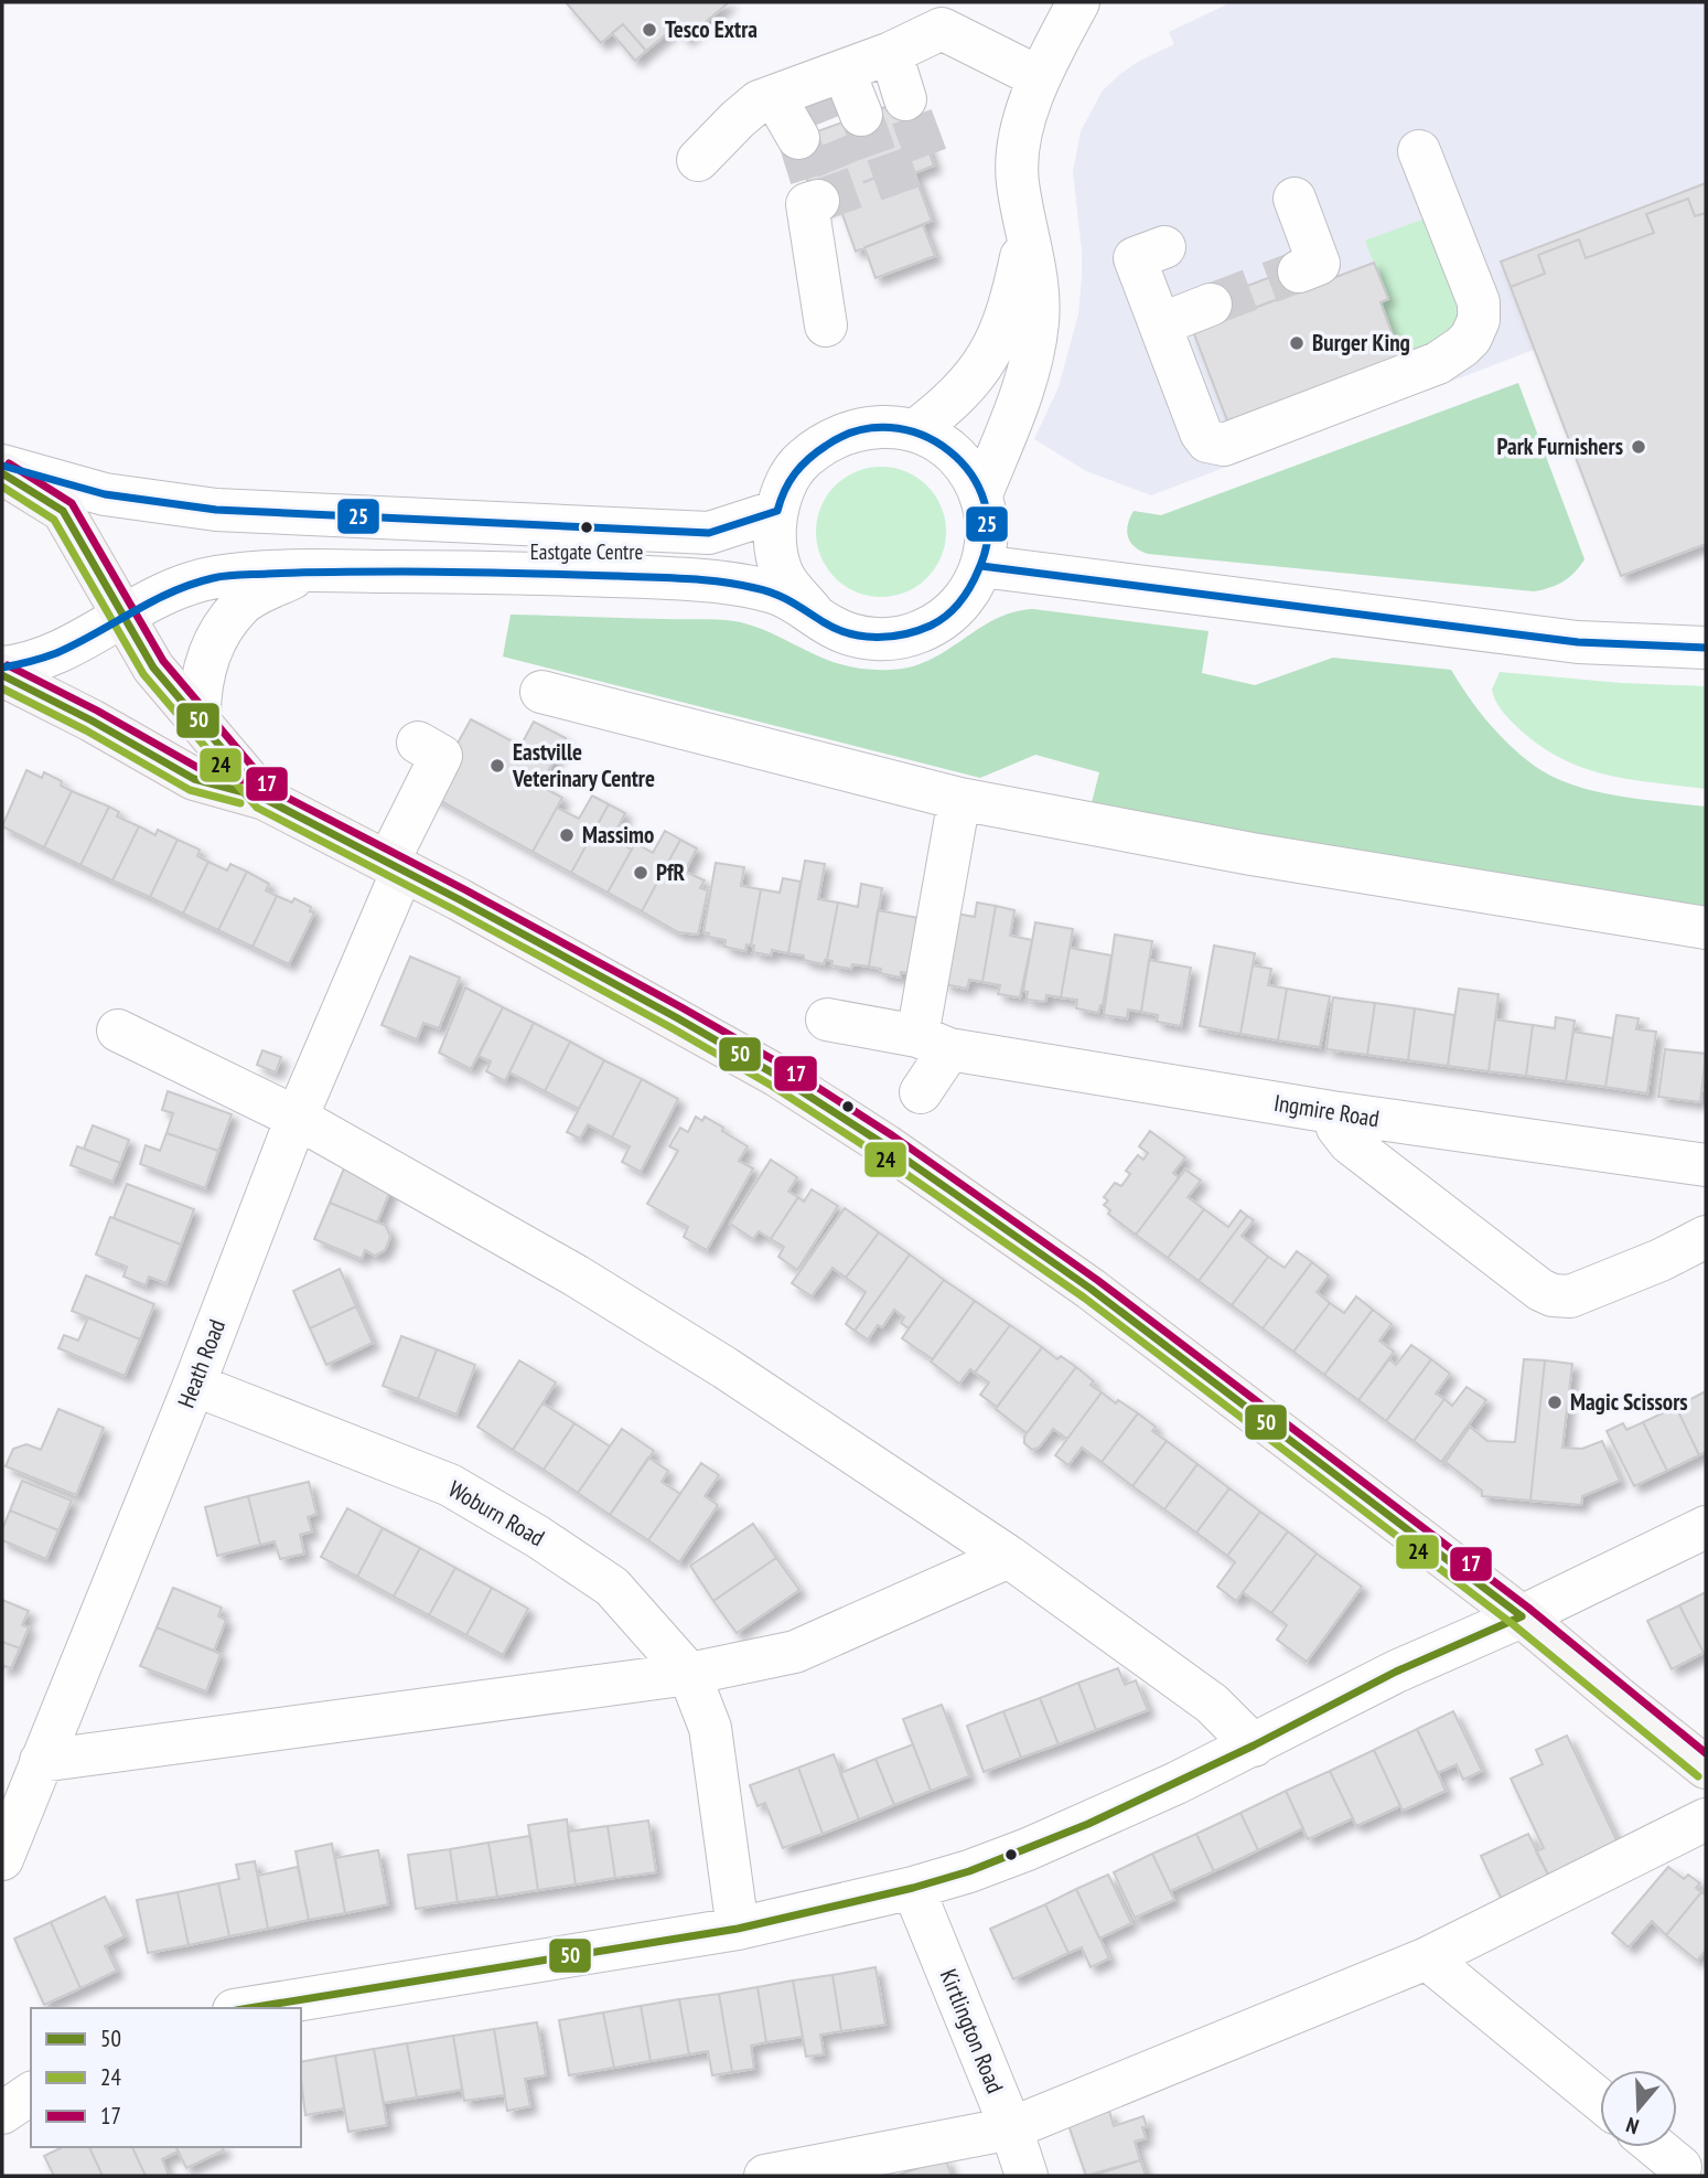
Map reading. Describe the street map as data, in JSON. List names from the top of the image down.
{
  "streets": {
    "street": [
      "Ingmire Road",
      "Heath Road",
      "Woburn Road",
      "Kirtlington Road"
    ]
  },
  "crossings": [
    ["Heath Road", "Woburn Road"]
  ],
  "places": [
    "Tesco Extra",
    "Burger King",
    "Park Furnishers",
    "Eastgate Centre",
    "Eastville Veterinary Centre",
    "Massimo",
    "PfR",
    "Magic Scissors"
  ],
  "lines": [
    "transit line 25",
    "transit line 17",
    "transit line 50",
    "transit line 24"
  ],
  "legend": ["50", "24", "17"],
  "north": "bottom"
}
